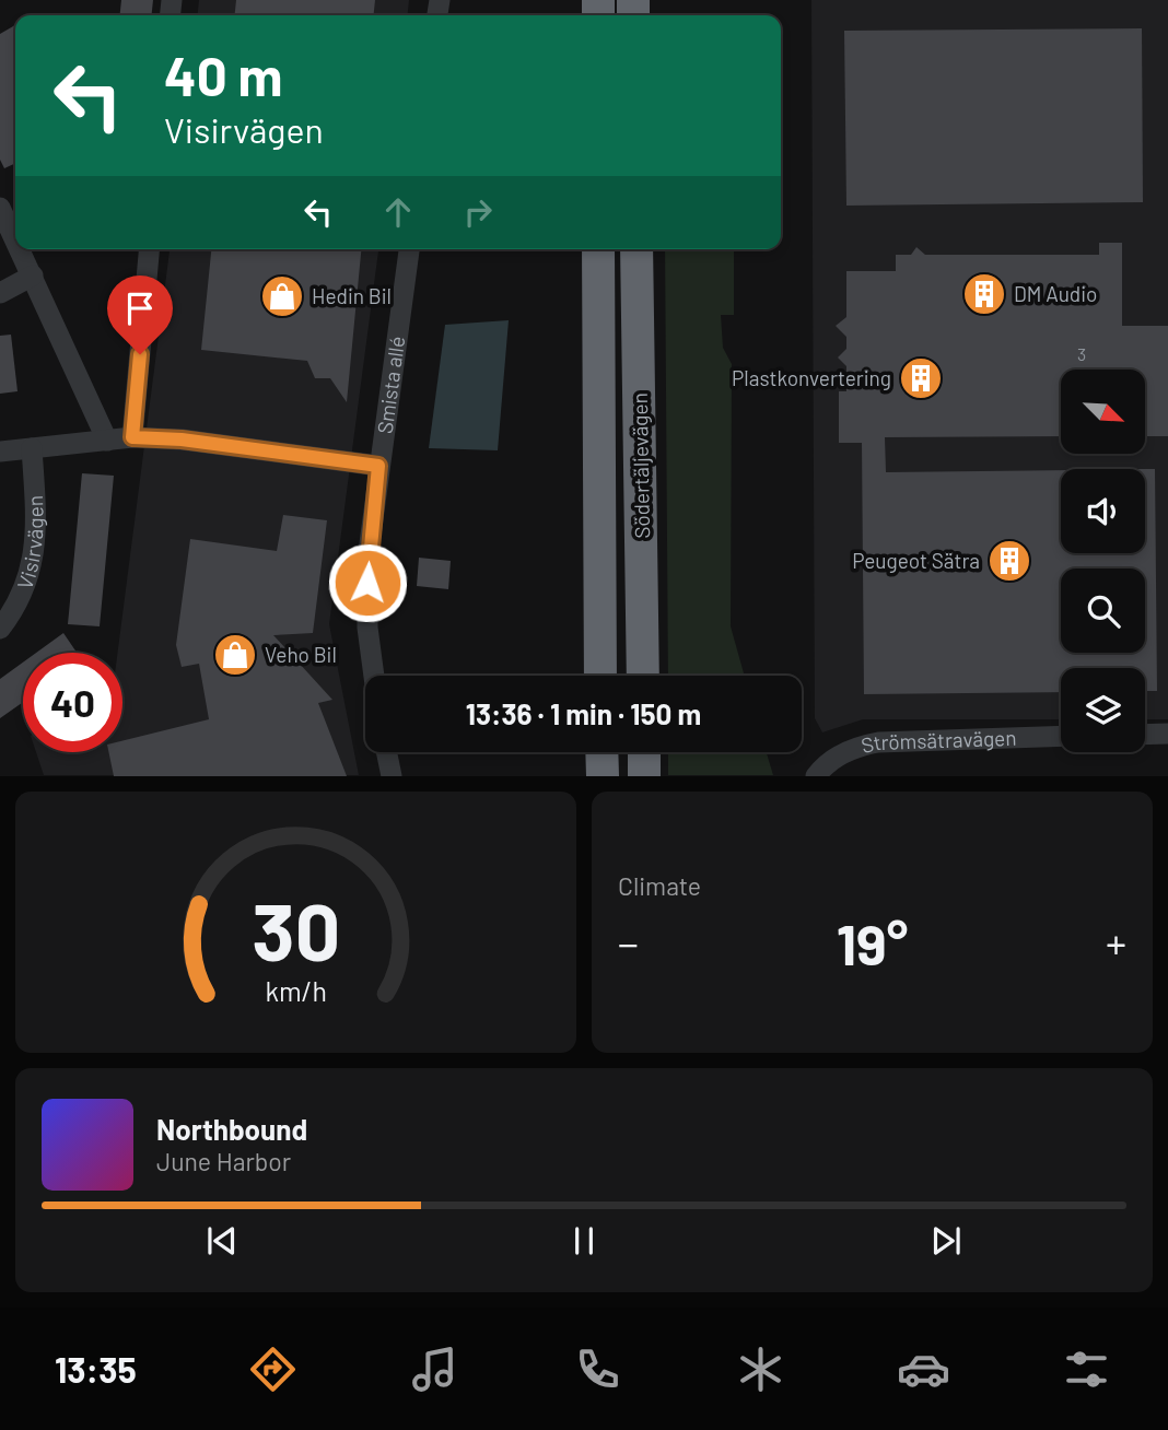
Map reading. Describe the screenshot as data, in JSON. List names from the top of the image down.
{
  "streets": {
    "highway": ["Södertäljevägen"],
    "street": ["Smista allé", "Visirvägen", "Strömsätravägen"]
  },
  "places": {
    "building": ["DM Audio", "Plastkonvertering", "Peugeot Sätra"],
    "shop": ["Hedin Bil", "Veho Bil"]
  },
  "house_numbers": ["3"],
  "north": "bottom right",
  "page": {
    "turn": ["40 m", "Visirvägen"],
    "limit": "40",
    "trip": "13:36 · 1 min · 150 m",
    "tile": "Climate",
    "heat": ["−", "19°", "+"],
    "song": ["Northbound", "June Harbor"],
    "tabs": "13:35",
    "gauge": ["30", "km/h"]
  }
}
